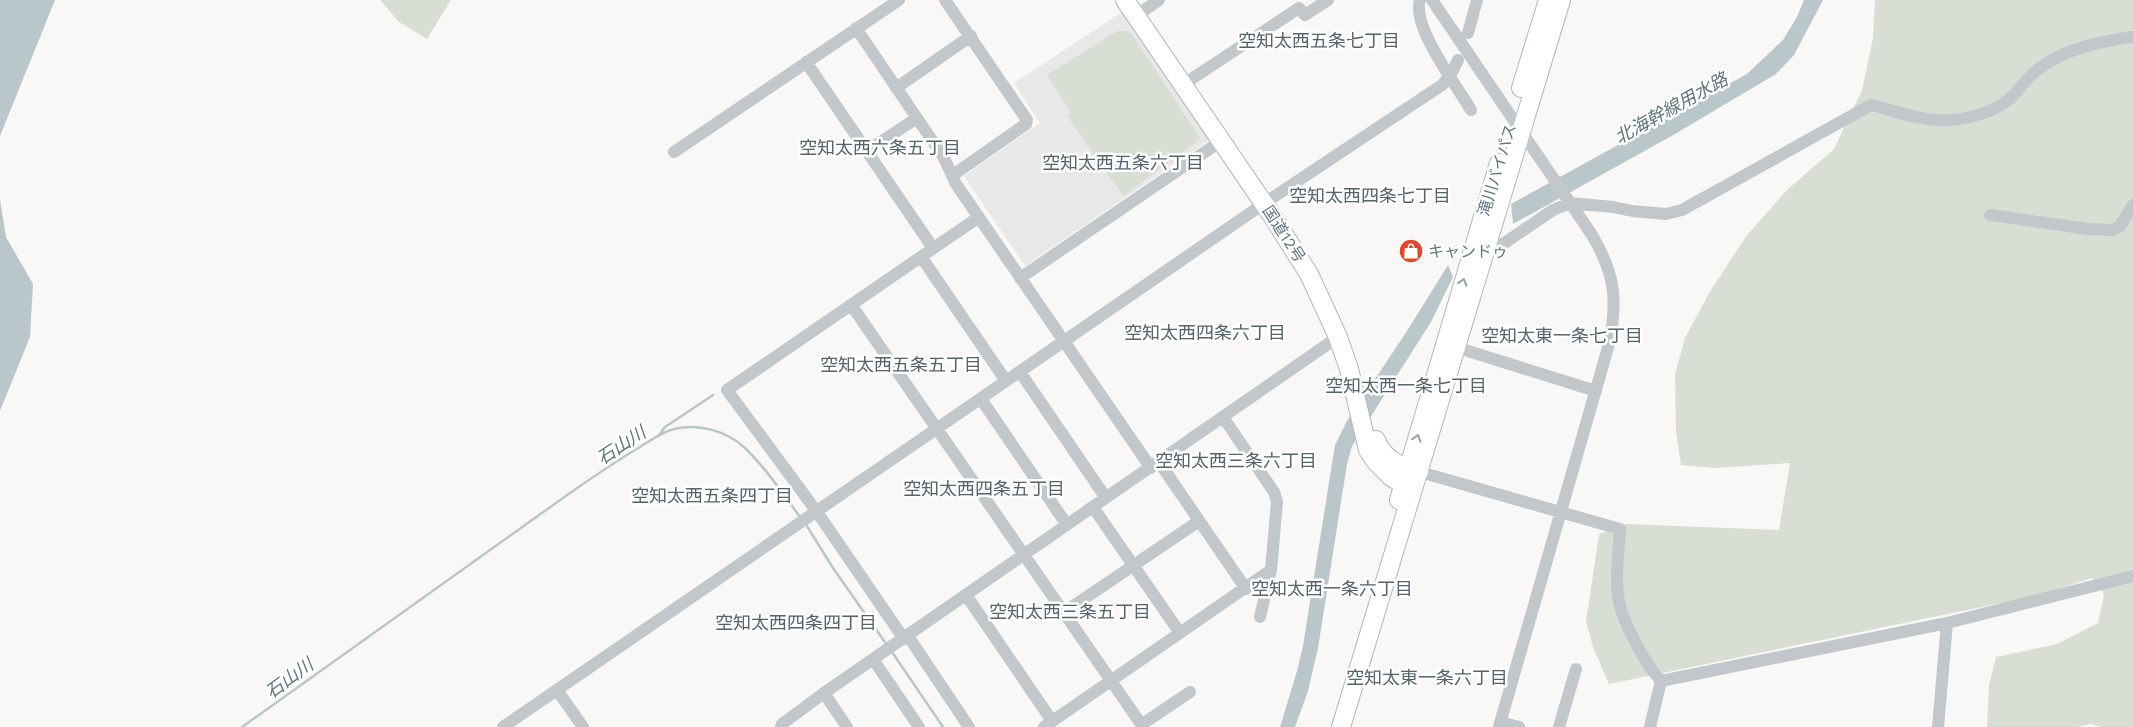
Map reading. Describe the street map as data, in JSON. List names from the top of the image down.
{
  "streets": {
    "highway": ["滝川バイパス", "国道12号"]
  },
  "crossings": [
    ["滝川バイパス", "国道12号"]
  ],
  "districts": [
    "空知太西五条七丁目",
    "空知太西六条五丁目",
    "空知太西五条六丁目",
    "空知太西四条七丁目",
    "空知太西四条六丁目",
    "空知太東一条七丁目",
    "空知太西五条五丁目",
    "空知太西一条七丁目",
    "空知太西三条六丁目",
    "空知太西四条五丁目",
    "空知太西五条四丁目",
    "空知太西一条六丁目",
    "空知太西三条五丁目",
    "空知太西四条四丁目",
    "空知太東一条六丁目"
  ],
  "water": ["北海幹線用水路", "石山川"],
  "places": {
    "shop": ["キャンドゥ"]
  }
}
